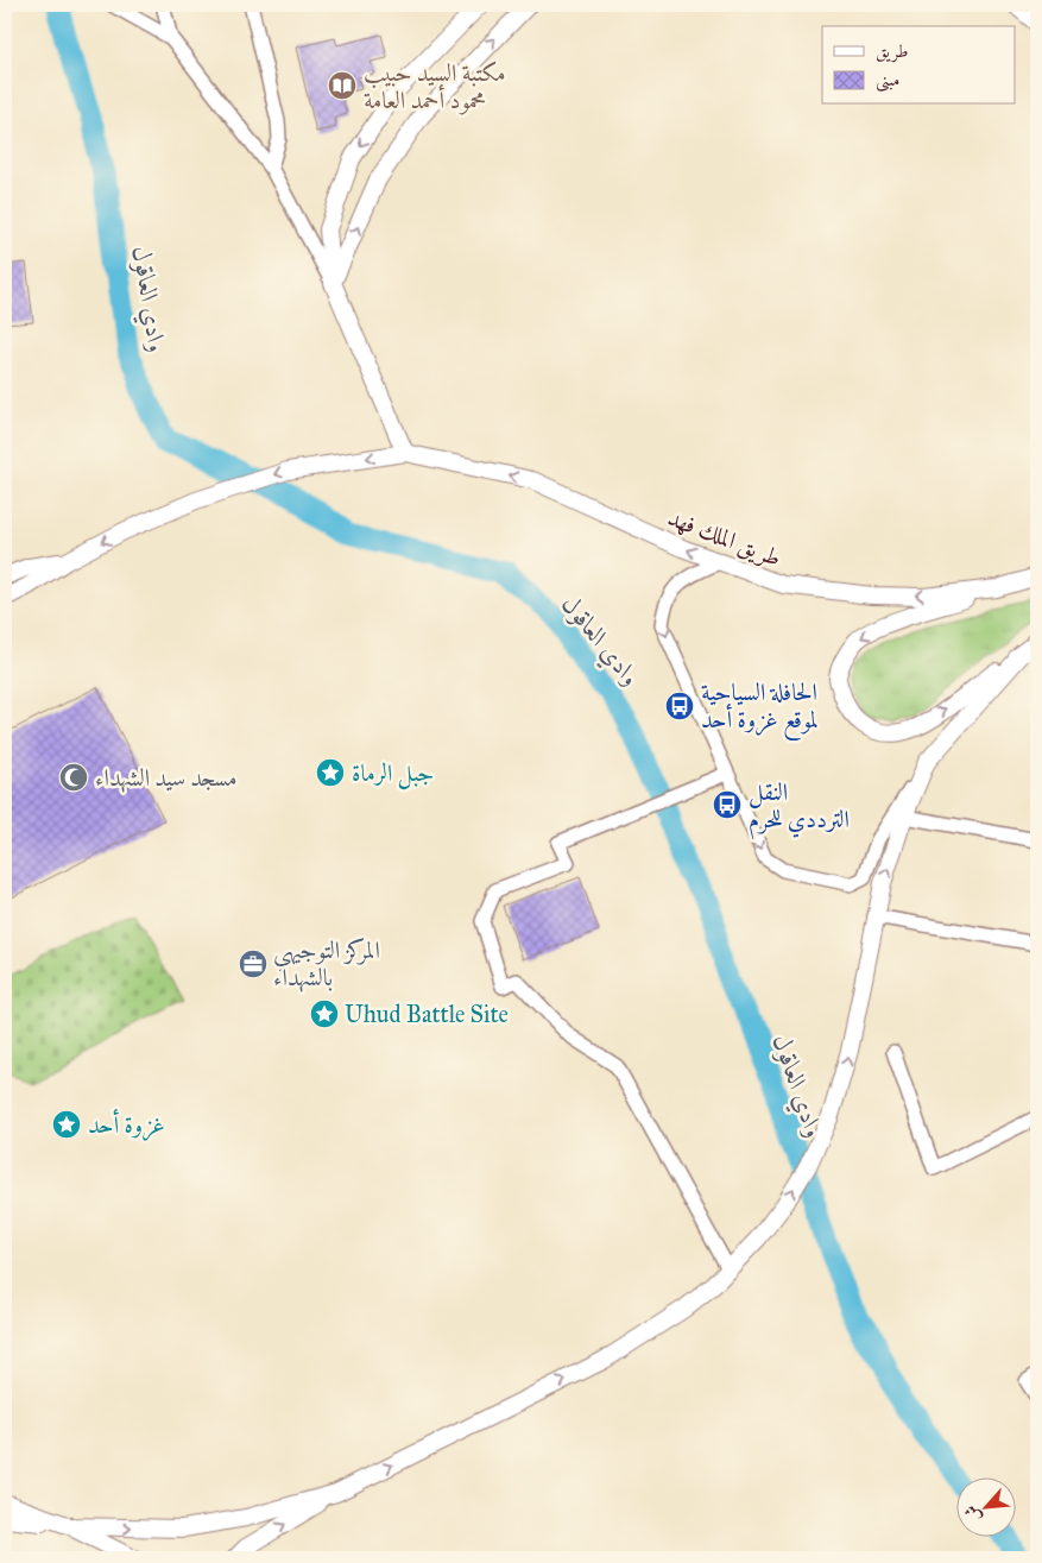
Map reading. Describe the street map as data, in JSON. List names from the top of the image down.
{
  "streets": {
    "main road": ["طريق الملك فهد"]
  },
  "one_way": ["طريق الملك فهد"],
  "water": ["وادي العاقول"],
  "places": {
    "library": ["مكتبة السيد حبيب محمود أحمد العامة"],
    "bus stop": ["الحافلة السياحية لموقع غزوة أحد", "النقل الترددي للحرم"],
    "place": ["جبل الرماة", "Uhud Battle Site", "غزوة أحد"],
    "mosque": ["مسجد سيد الشهداء"],
    "office": ["المركز التوجيهي بالشهداء"]
  },
  "legend": ["طريق", "مبنى"],
  "north": "bottom left"
}
